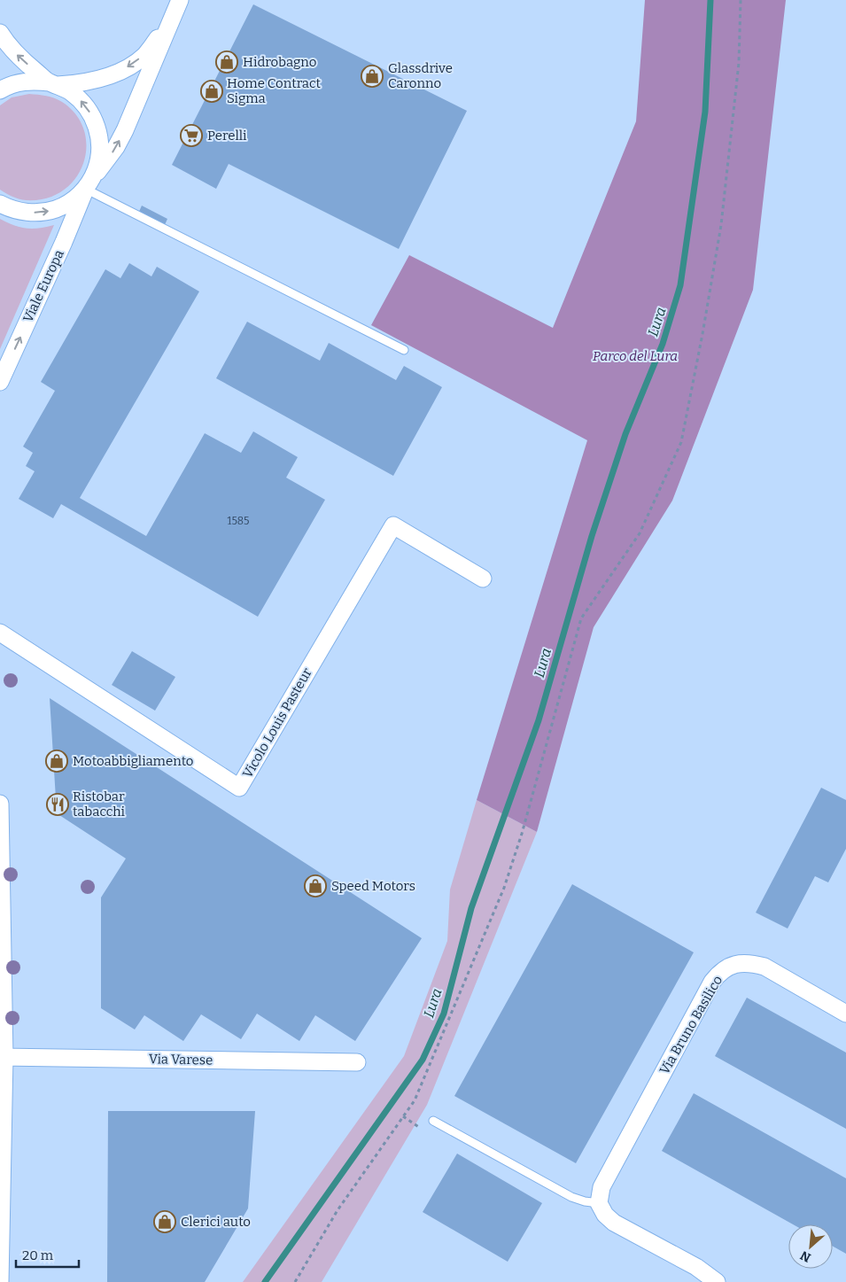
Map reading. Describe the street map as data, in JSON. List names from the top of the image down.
{
  "streets": {
    "street": [
      "Viale Europa",
      "Vicolo Louis Pasteur",
      "Via Bruno Basilico",
      "Via Varese"
    ]
  },
  "water": ["Lura"],
  "parks": ["Parco del Lura"],
  "places": {
    "shop": [
      "Hidrobagno",
      "Glassdrive Caronno",
      "Home Contract Sigma",
      "Motoabbigliamento",
      "Speed Motors",
      "Clerici auto"
    ],
    "supermarket": ["Perelli"],
    "restaurant": ["Ristobar tabacchi"]
  },
  "house_numbers": ["1585"],
  "scale_bar": "20 m",
  "north": "bottom left"
}
